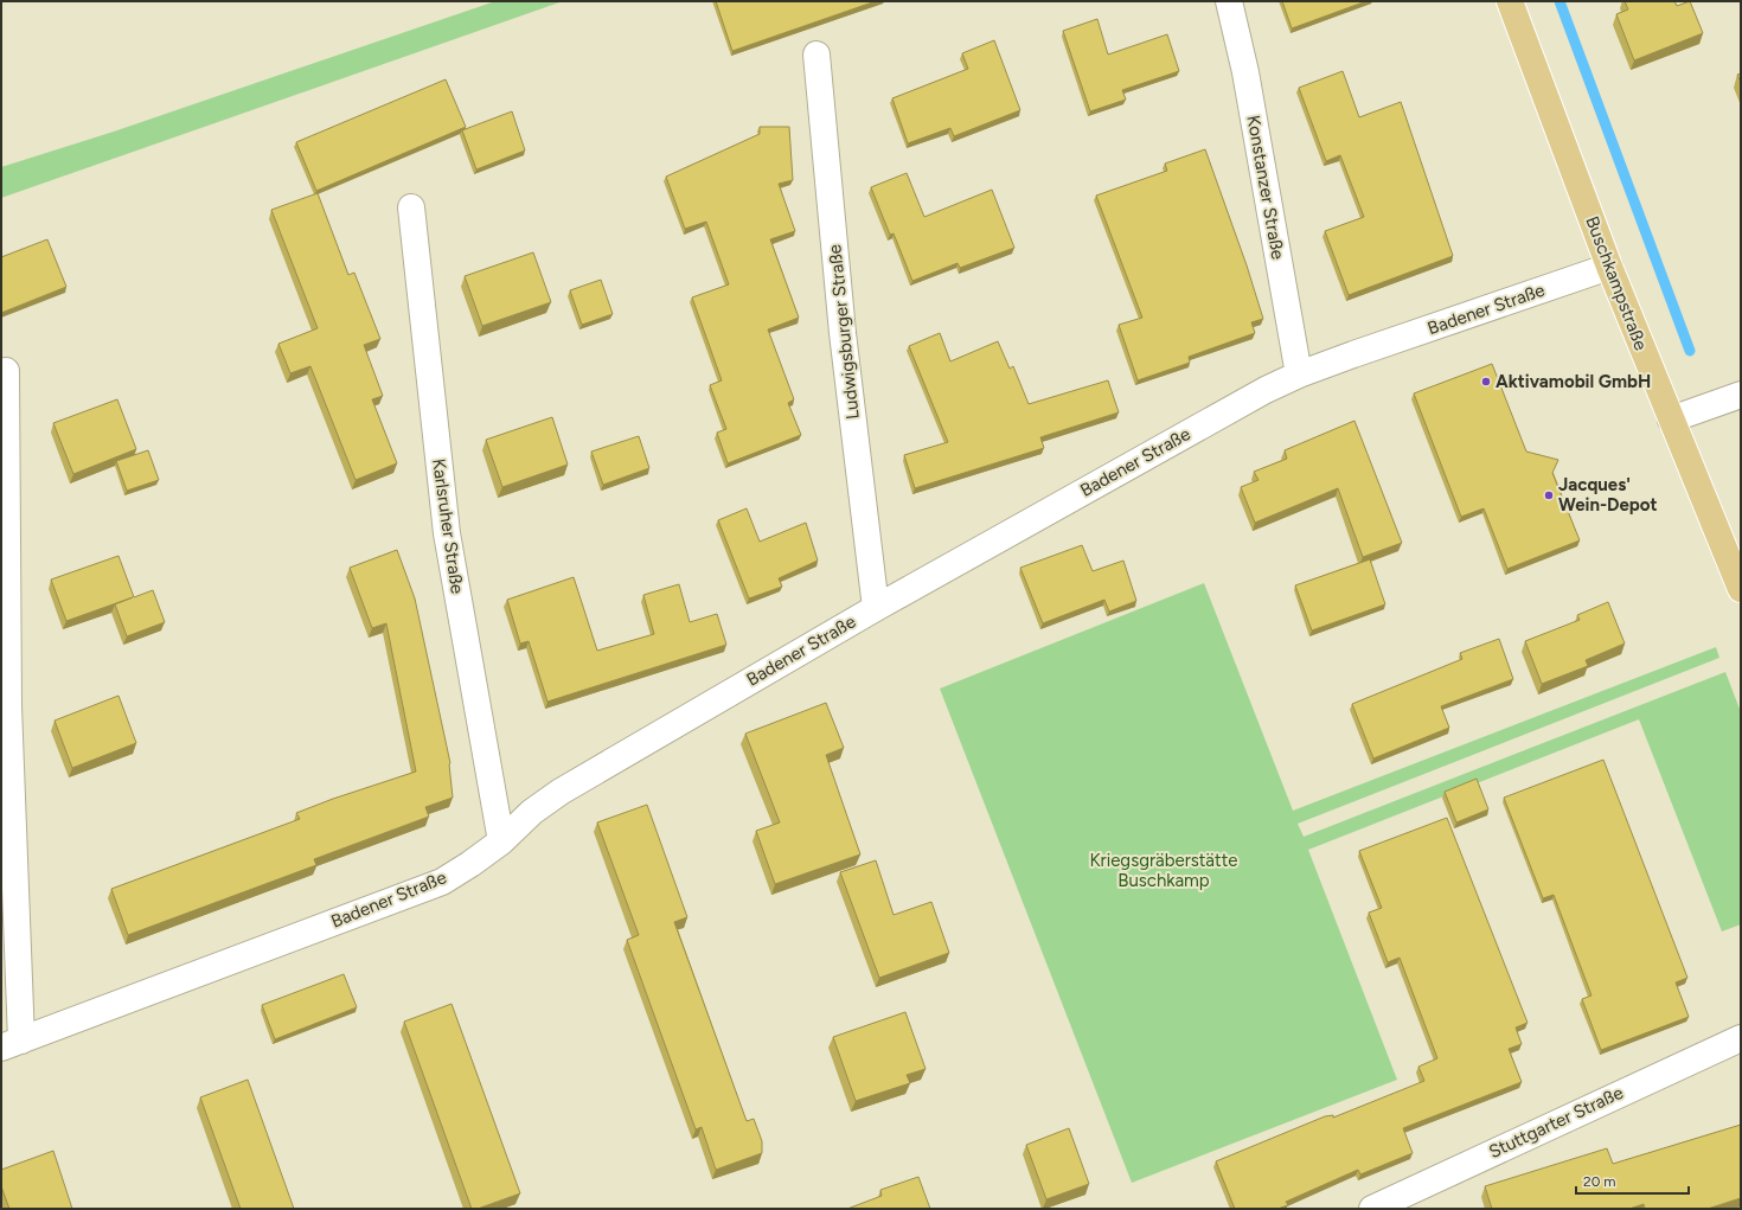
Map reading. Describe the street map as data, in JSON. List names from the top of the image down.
{
  "streets": {
    "main road": ["Buschkampstraße"],
    "street": [
      "Konstanzer Straße",
      "Badener Straße",
      "Ludwigsburger Straße",
      "Karlsruher Straße",
      "Stuttgarter Straße"
    ]
  },
  "crossings": [
    ["Konstanzer Straße", "Badener Straße"],
    ["Buschkampstraße", "Badener Straße"],
    ["Badener Straße", "Ludwigsburger Straße"],
    ["Badener Straße", "Karlsruher Straße"]
  ],
  "parks": ["Kriegsgräberstätte Buschkamp"],
  "places": ["Aktivamobil GmbH", "Jacques' Wein-Depot"],
  "scale_bar": "20 m"
}
